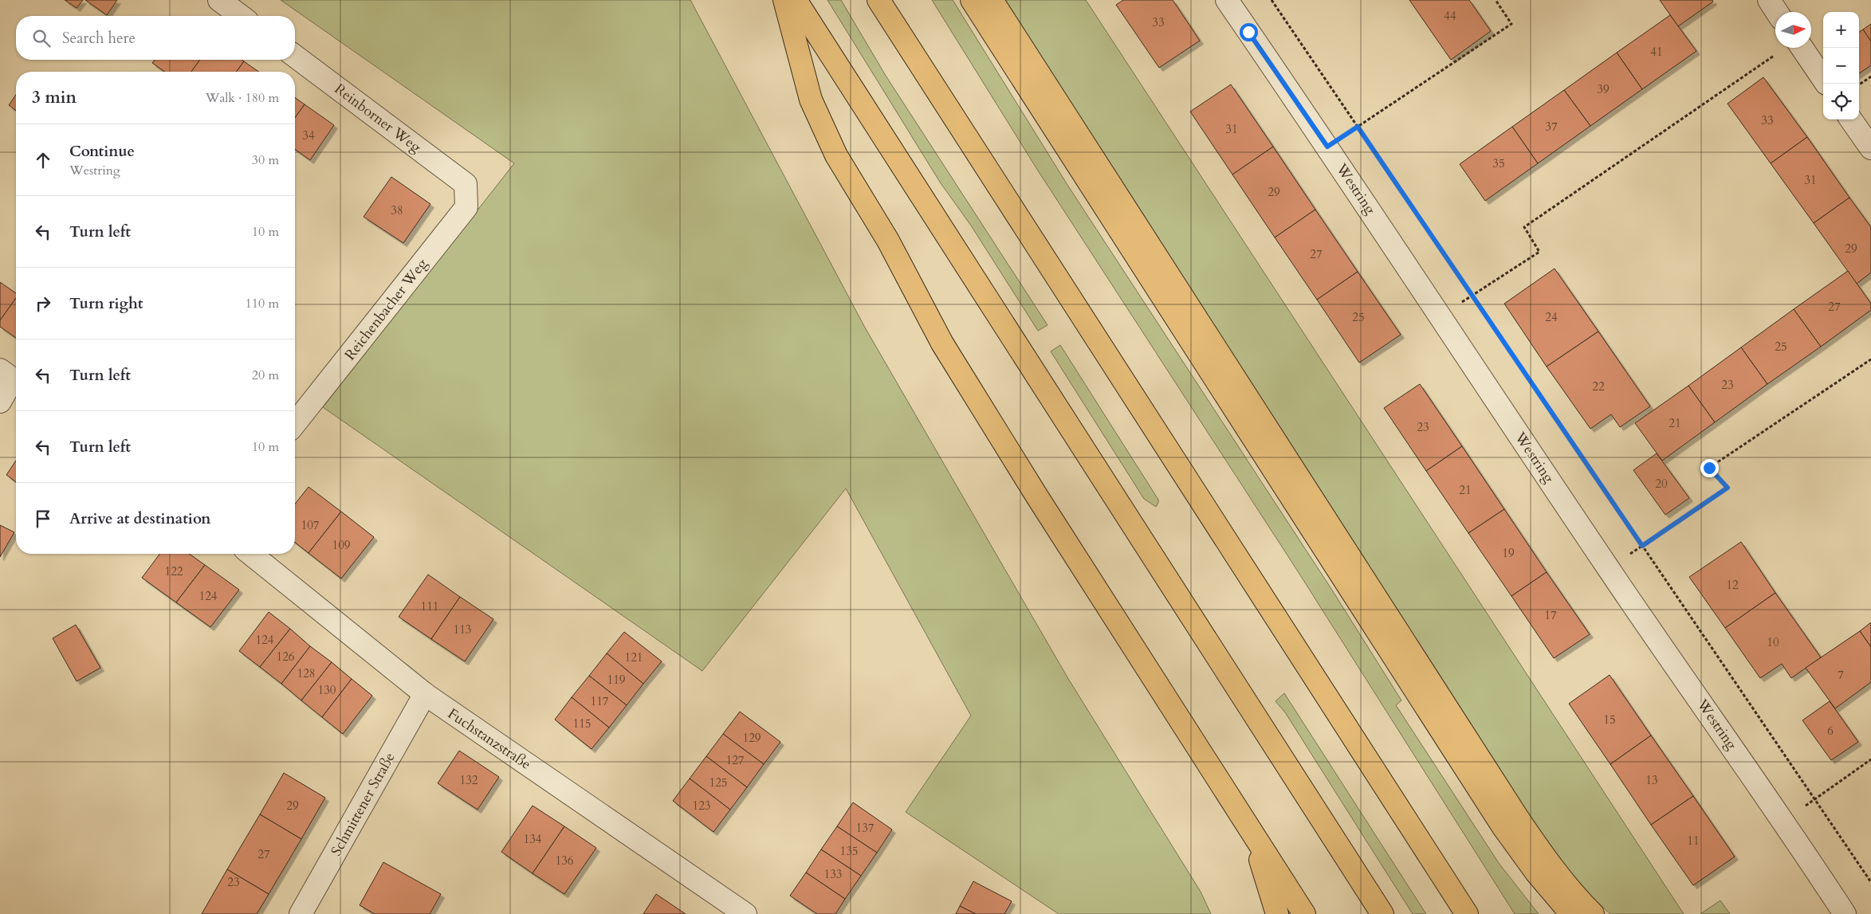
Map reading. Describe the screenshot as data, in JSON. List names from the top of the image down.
{
  "streets": {
    "street": [
      "Reinborner Weg",
      "Westring",
      "Reichenbacher Weg",
      "Fuchstanzstraße",
      "Schmittener Straße"
    ]
  },
  "crossings": [
    ["Reinborner Weg", "Reichenbacher Weg"],
    ["Fuchstanzstraße", "Schmittener Straße"]
  ],
  "house_numbers": [
    "44",
    "33",
    "41",
    "39",
    "33",
    "37",
    "31",
    "34",
    "35",
    "31",
    "29",
    "38",
    "29",
    "27",
    "27",
    "25",
    "24",
    "25",
    "23",
    "22",
    "21",
    "23",
    "20",
    "21",
    "107",
    "109",
    "19",
    "122",
    "12",
    "124",
    "111",
    "17",
    "113",
    "124",
    "10",
    "126",
    "121",
    "128",
    "7",
    "119",
    "130",
    "117",
    "15",
    "115",
    "6",
    "129",
    "127",
    "132",
    "13",
    "125",
    "29",
    "123",
    "137",
    "134",
    "11",
    "135",
    "27",
    "136",
    "133",
    "23"
  ],
  "north": "right",
  "page": {
    "map_buttons": ["+", "−"],
    "search": "Search here",
    "heading": ["3 min", "Walk · 180 m"],
    "list": [
      ["Continue", "Westring", "30 m"],
      ["Turn left", "10 m"],
      ["Turn right", "110 m"],
      ["Turn left", "20 m"],
      ["Turn left", "10 m"],
      "Arrive at destination"
    ]
  }
}
